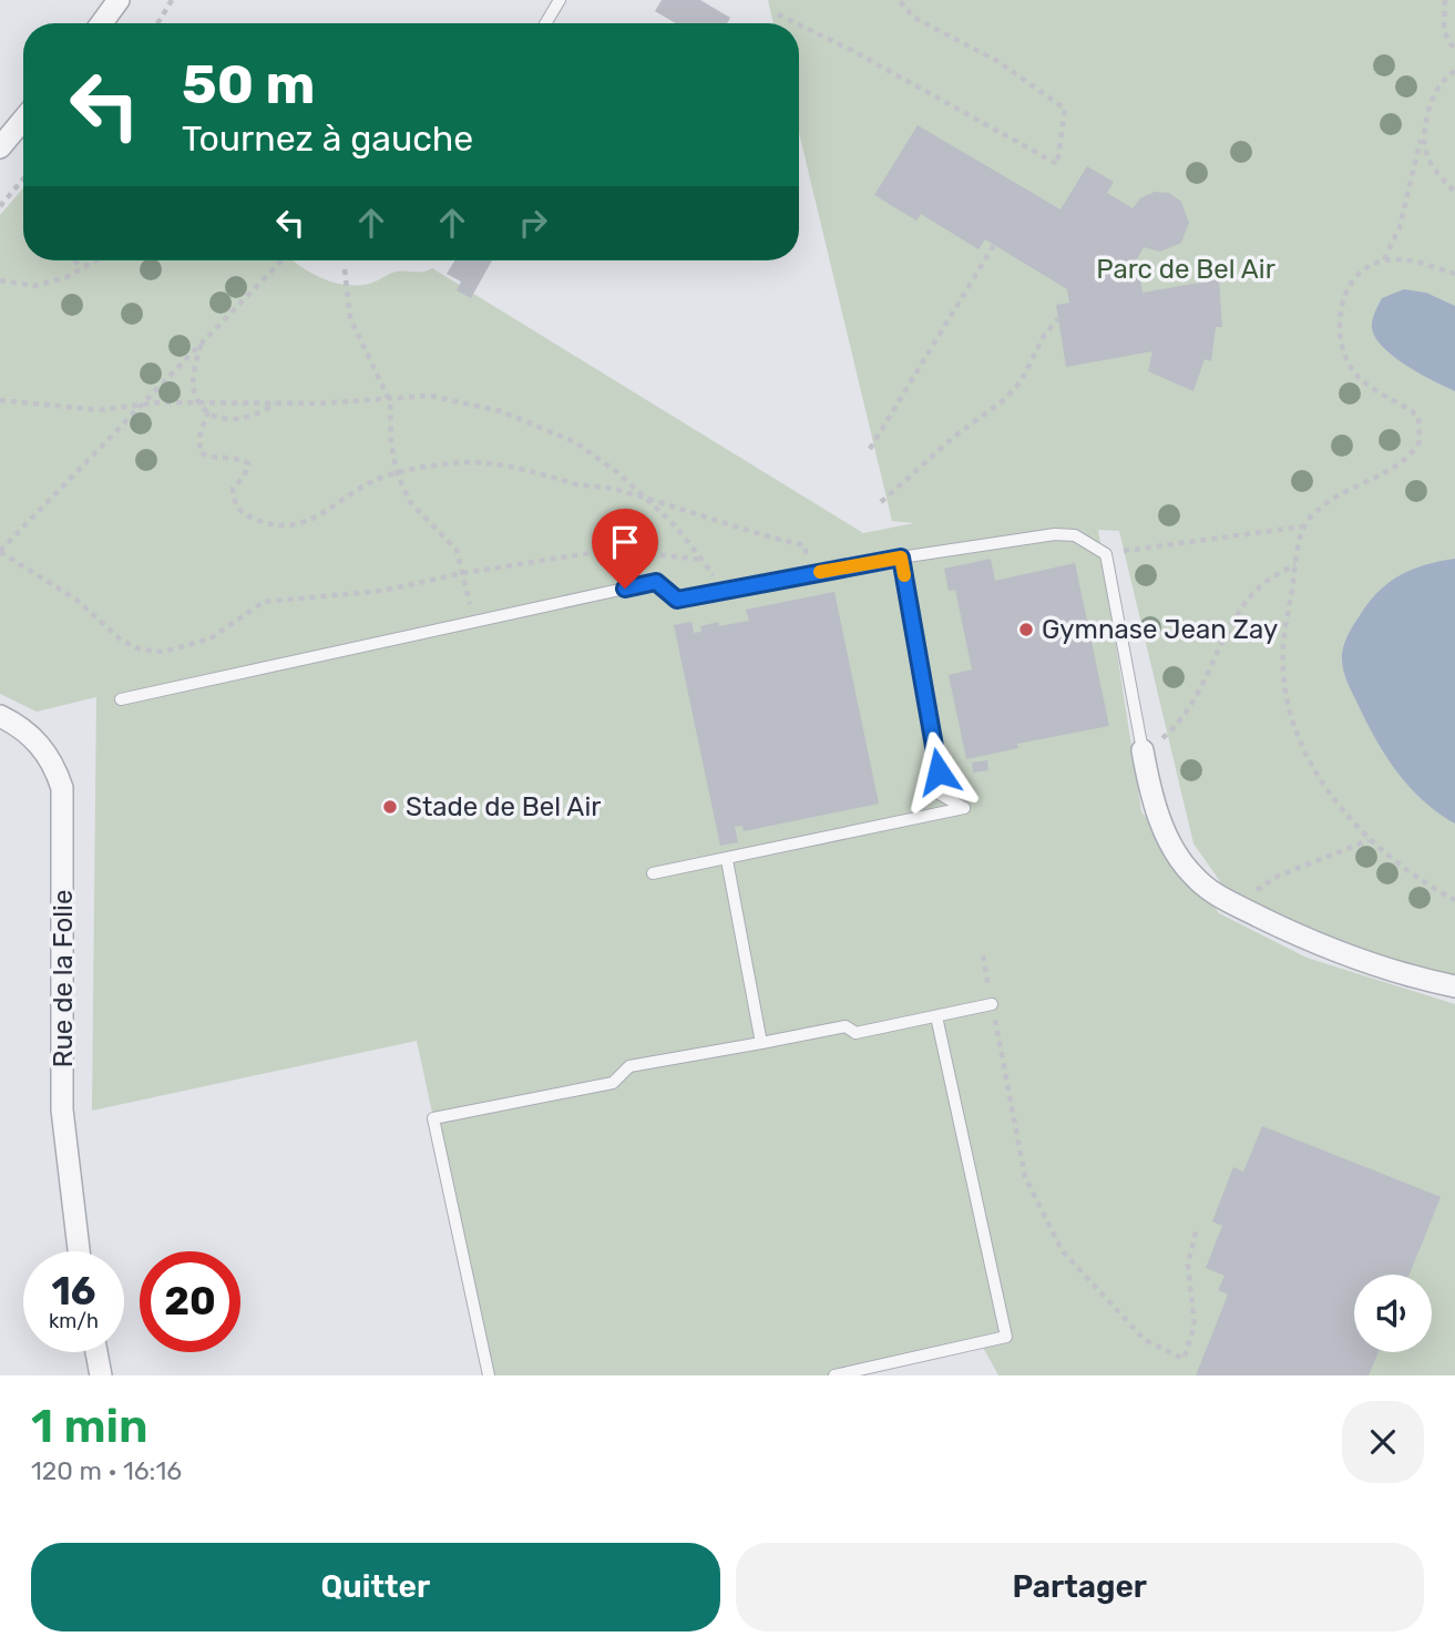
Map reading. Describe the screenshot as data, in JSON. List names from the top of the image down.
{
  "streets": {
    "street": ["Rue de la Folie"]
  },
  "parks": ["Parc de Bel Air"],
  "places": ["Gymnase Jean Zay", "Stade de Bel Air"],
  "page": {
    "turn": ["50 m", "Tournez à gauche"],
    "speed": "16 km/h",
    "limit": "20",
    "heading": ["1 min", "120 m · 16:16"],
    "buttons": ["Quitter", "Partager"]
  }
}
